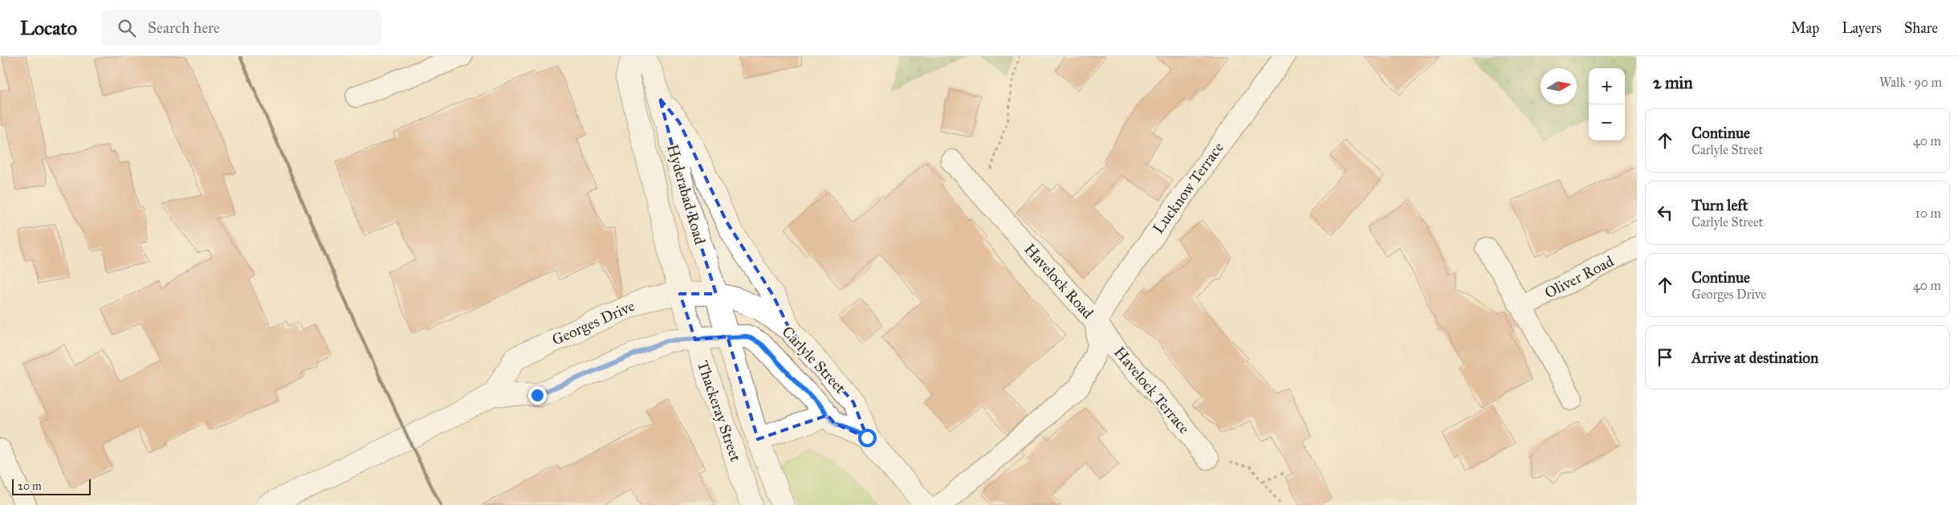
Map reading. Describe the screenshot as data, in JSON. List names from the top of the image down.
{
  "streets": {
    "main road": [
      "Hyderabad Road",
      "Georges Drive",
      "Carlyle Street",
      "Thackeray Street"
    ],
    "street": [
      "Lucknow Terrace",
      "Oliver Road",
      "Havelock Road",
      "Havelock Terrace"
    ]
  },
  "crossings": [
    ["Lucknow Terrace", "Havelock Road"],
    ["Lucknow Terrace", "Havelock Terrace"],
    ["Hyderabad Road", "Georges Drive"],
    ["Hyderabad Road", "Carlyle Street"],
    ["Hyderabad Road", "Thackeray Street"],
    ["Havelock Road", "Havelock Terrace"],
    ["Georges Drive", "Carlyle Street"],
    ["Georges Drive", "Thackeray Street"],
    ["Carlyle Street", "Thackeray Street"]
  ],
  "scale_bar": "20 m",
  "north": "right",
  "page": {
    "header": "Locato",
    "search": "Search here",
    "nav": ["Map", "Layers", "Share"],
    "heading": ["2 min", "Walk · 90 m"],
    "map_buttons": ["+", "−"],
    "list": [
      ["Continue", "Carlyle Street", "40 m"],
      ["Turn left", "Carlyle Street", "10 m"],
      ["Continue", "Georges Drive", "40 m"],
      "Arrive at destination"
    ],
    "scale": "20 m"
  }
}
